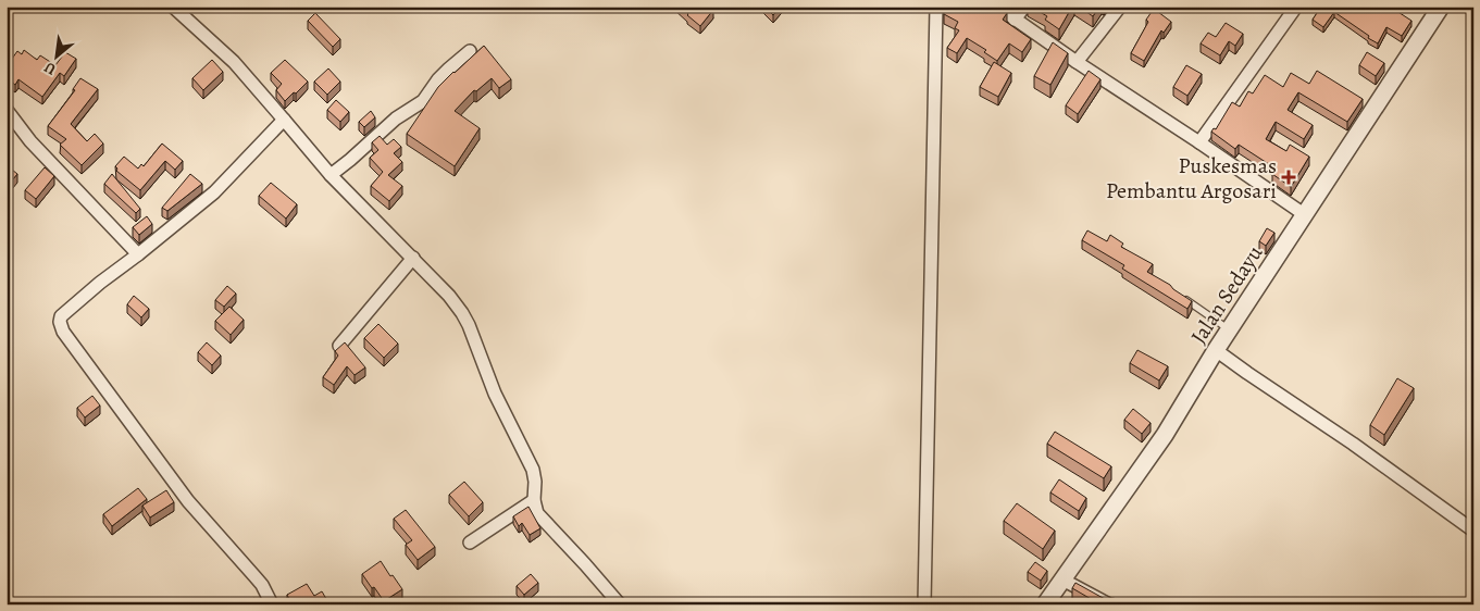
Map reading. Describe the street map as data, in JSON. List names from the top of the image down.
{
  "streets": {
    "street": ["Jalan Sedayu"]
  },
  "places": {
    "health": ["Puskesmas Pembantu Argosari"]
  },
  "north": "bottom left"
}
